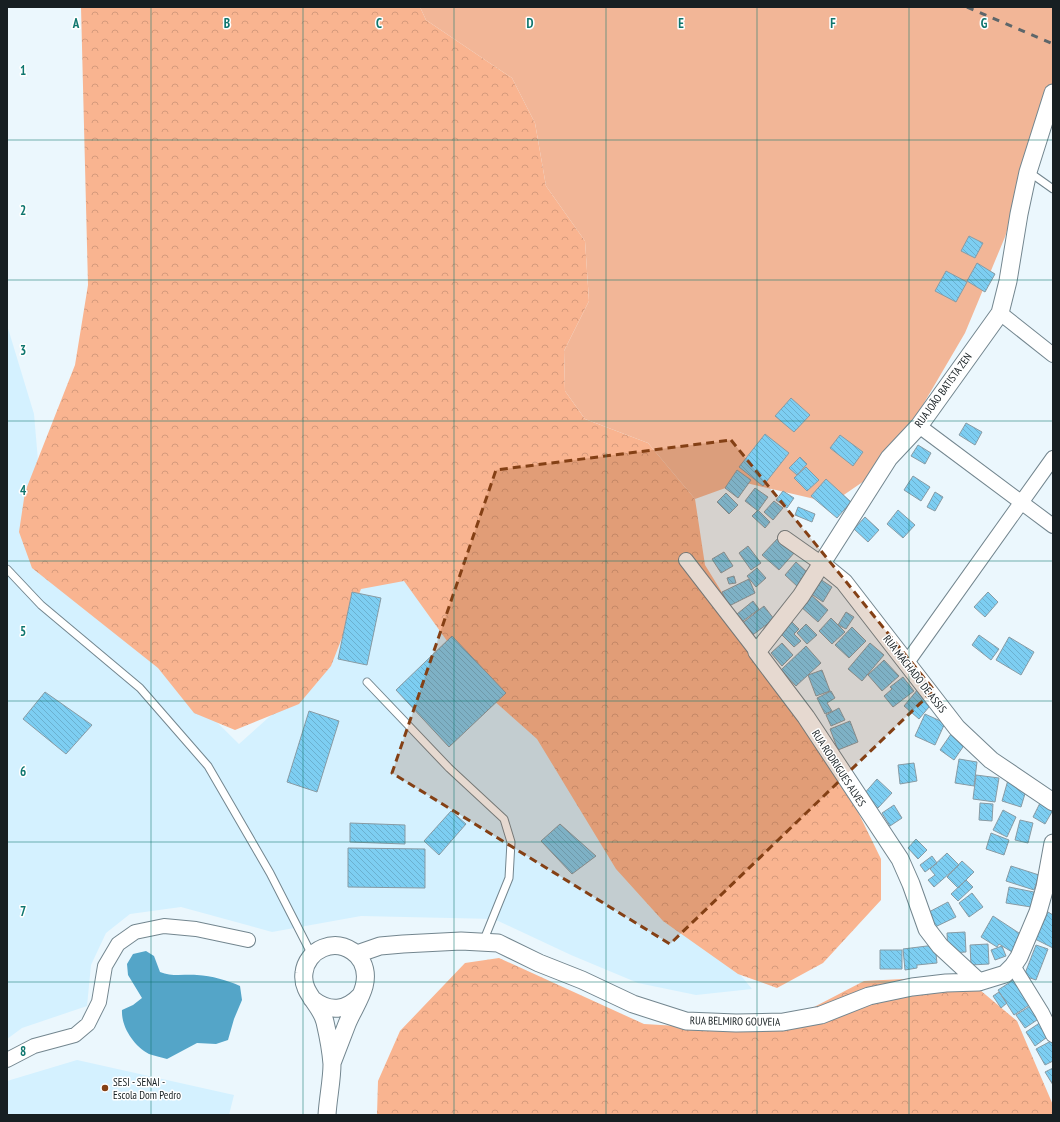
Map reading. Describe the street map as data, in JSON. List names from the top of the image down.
{
  "streets": {
    "street": [
      "RUA JOÃO BATISTA ZEN",
      "RUA MACHADO DE ASSIS",
      "RUA RODRIGUES ALVES",
      "RUA BELMIRO GOUVEIA"
    ]
  },
  "crossings": [
    ["RUA JOÃO BATISTA ZEN", "RUA MACHADO DE ASSIS"],
    ["RUA JOÃO BATISTA ZEN", "RUA RODRIGUES ALVES"],
    ["RUA RODRIGUES ALVES", "RUA BELMIRO GOUVEIA"]
  ],
  "places": ["SESI - SENAI - Escola Dom Pedro"],
  "grid": {
    "columns": [
      "A",
      "B",
      "C",
      "D",
      "E",
      "F",
      "G"
    ],
    "rows": [
      "1",
      "2",
      "3",
      "4",
      "5",
      "6",
      "7",
      "8"
    ]
  }
}
